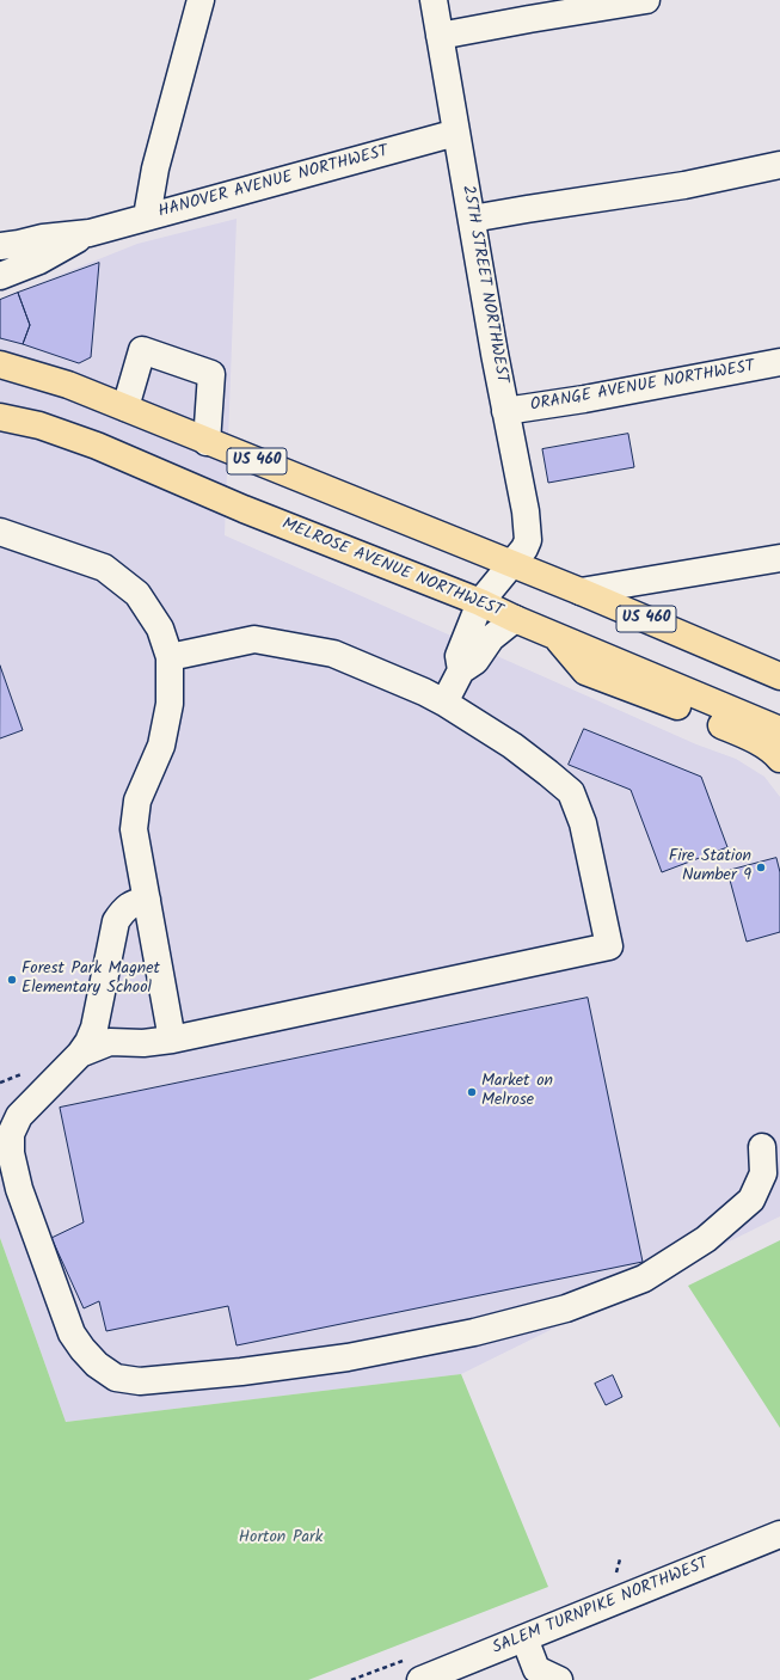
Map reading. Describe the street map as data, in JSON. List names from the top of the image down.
{
  "streets": {
    "main road": ["US 460", "MELROSE AVENUE NORTHWEST"],
    "street": [
      "HANOVER AVENUE NORTHWEST",
      "25TH STREET NORTHWEST",
      "ORANGE AVENUE NORTHWEST",
      "SALEM TURNPIKE NORTHWEST"
    ]
  },
  "crossings": [
    ["HANOVER AVENUE NORTHWEST", "25TH STREET NORTHWEST"],
    ["25TH STREET NORTHWEST", "ORANGE AVENUE NORTHWEST"],
    ["25TH STREET NORTHWEST", "US 460"],
    ["25TH STREET NORTHWEST", "MELROSE AVENUE NORTHWEST"]
  ],
  "parks": ["Horton Park"],
  "places": ["Fire Station Number 9", "Forest Park Magnet Elementary School", "Market on Melrose"]
}
